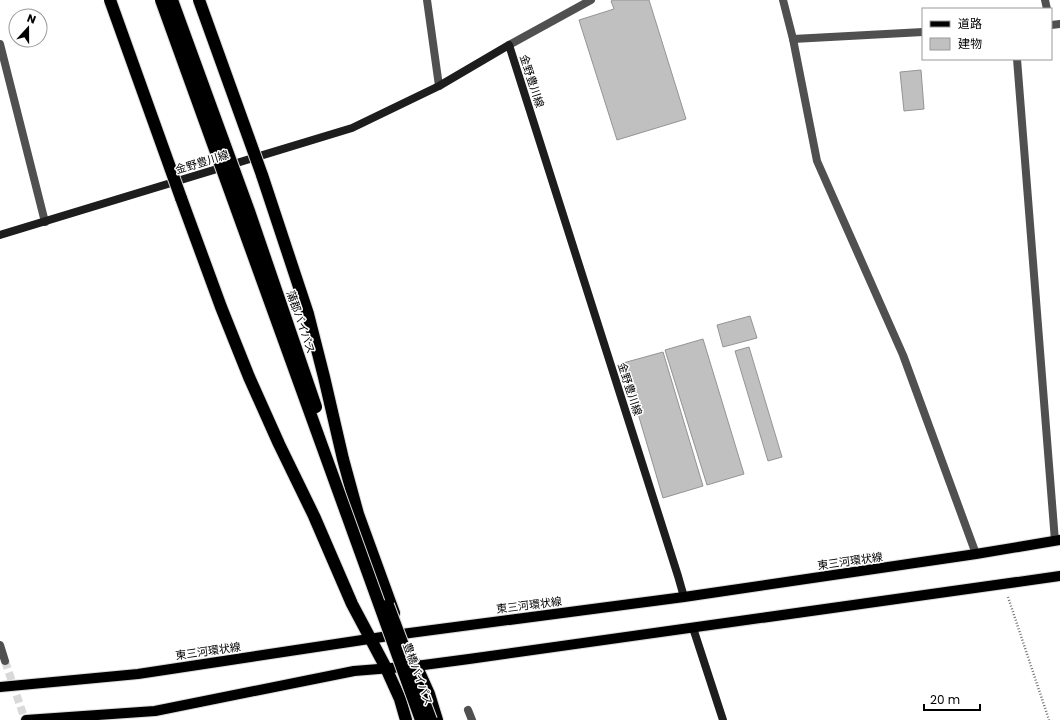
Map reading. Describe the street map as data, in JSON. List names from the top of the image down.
{
  "streets": {
    "highway": ["蒲郡バイパス", "豊橋バイパス"],
    "main road": ["金野豊川線", "東三河環状線"]
  },
  "crossings": [
    ["金野豊川線", "東三河環状線"],
    ["蒲郡バイパス", "東三河環状線"],
    ["蒲郡バイパス", "豊橋バイパス"],
    ["東三河環状線", "豊橋バイパス"]
  ],
  "legend": ["道路", "建物"],
  "scale_bar": "20 m",
  "north": "top"
}
